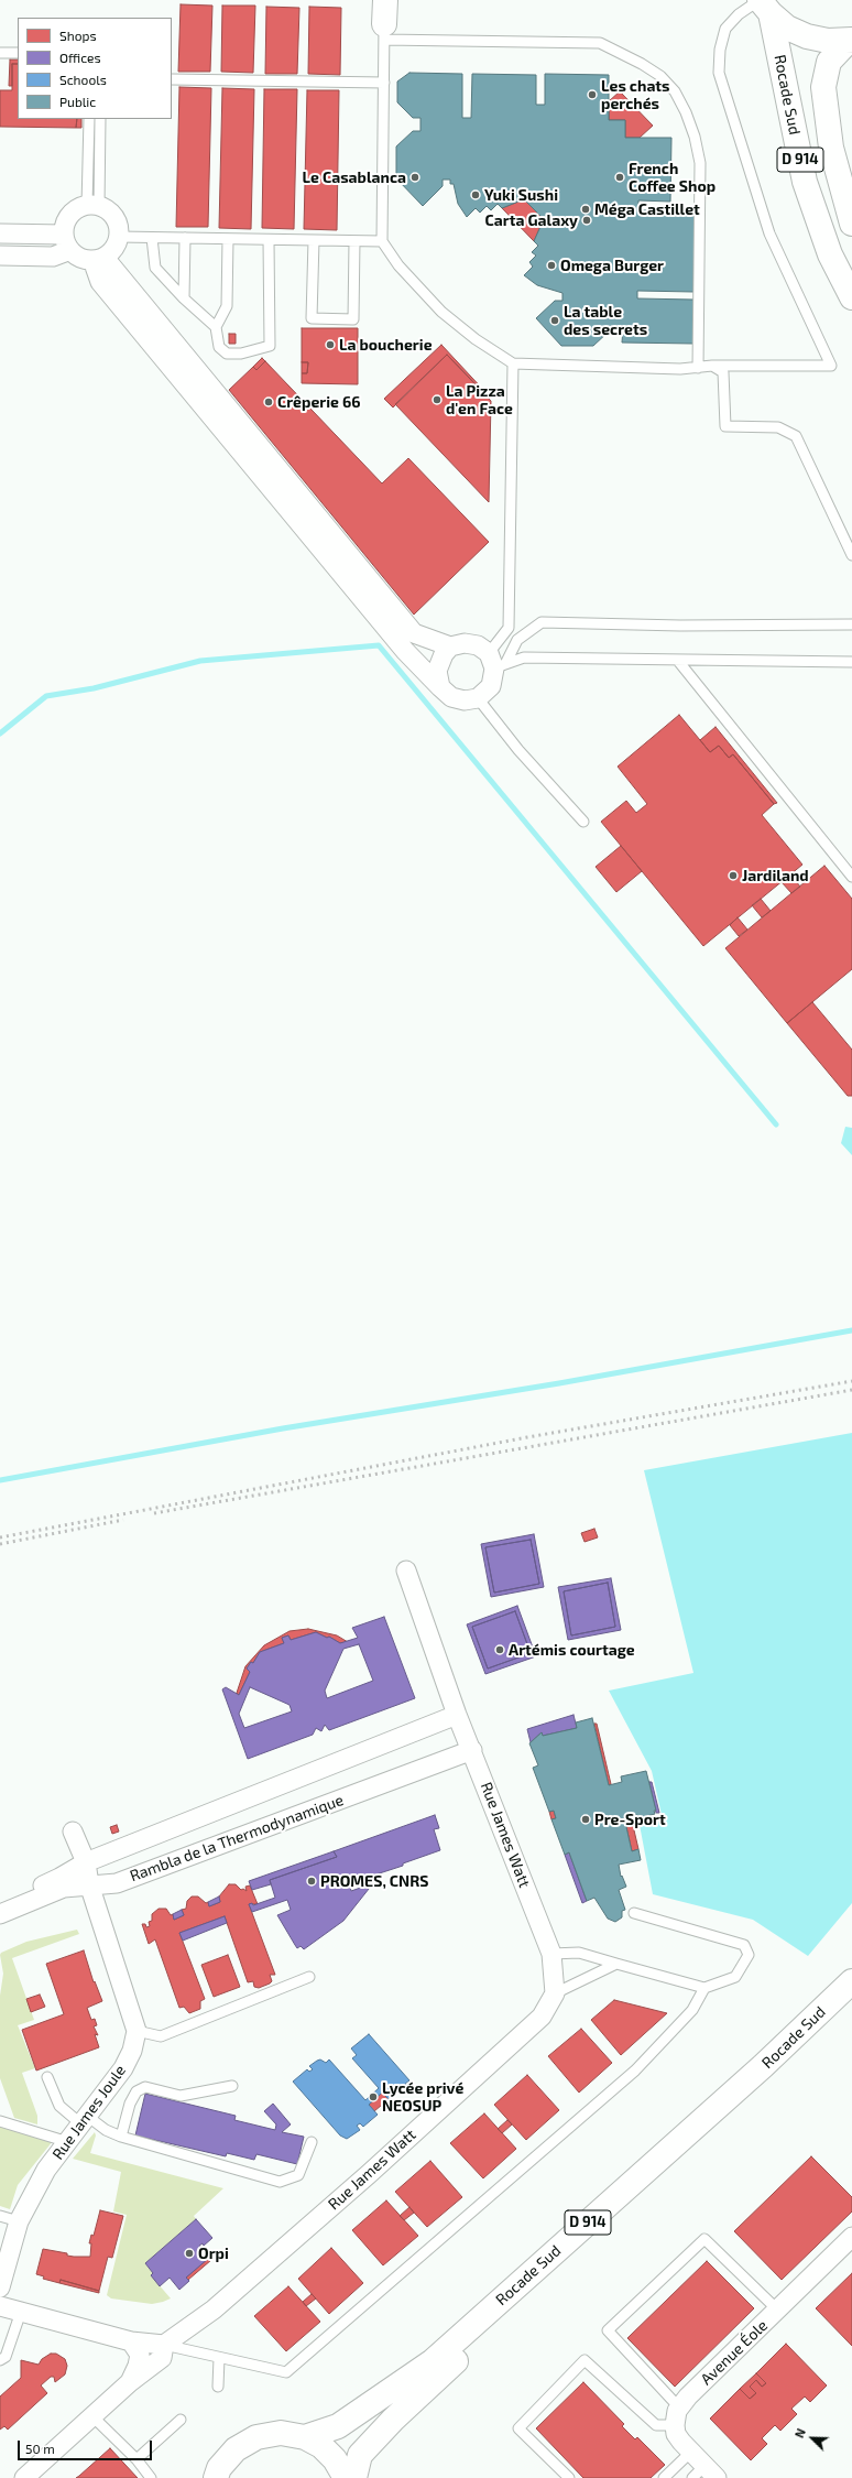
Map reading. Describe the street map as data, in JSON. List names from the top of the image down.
{
  "streets": {
    "main road": ["Rocade Sud", "D 914"],
    "street": [
      "Rue James Watt",
      "Rambla de la Thermodynamique",
      "Rue James Joule",
      "Avenue Éole"
    ]
  },
  "crossings": [
    ["Rue James Watt", "Rambla de la Thermodynamique"]
  ],
  "places": [
    "Les chats perchés",
    "Le Casablanca",
    "French Coffee Shop",
    "Yuki Sushi",
    "Méga Castillet",
    "Carta Galaxy",
    "Omega Burger",
    "La table des secrets",
    "La boucherie",
    "La Pizza d'en Face",
    "Crêperie 66",
    "Jardiland",
    "Artémis courtage",
    "Pre-Sport",
    "PROMES, CNRS",
    "Lycée privé NEOSUP",
    "Orpi"
  ],
  "legend": [
    "Shops",
    "Offices",
    "Schools",
    "Public"
  ],
  "scale_bar": "50 m",
  "north": "top left"
}
